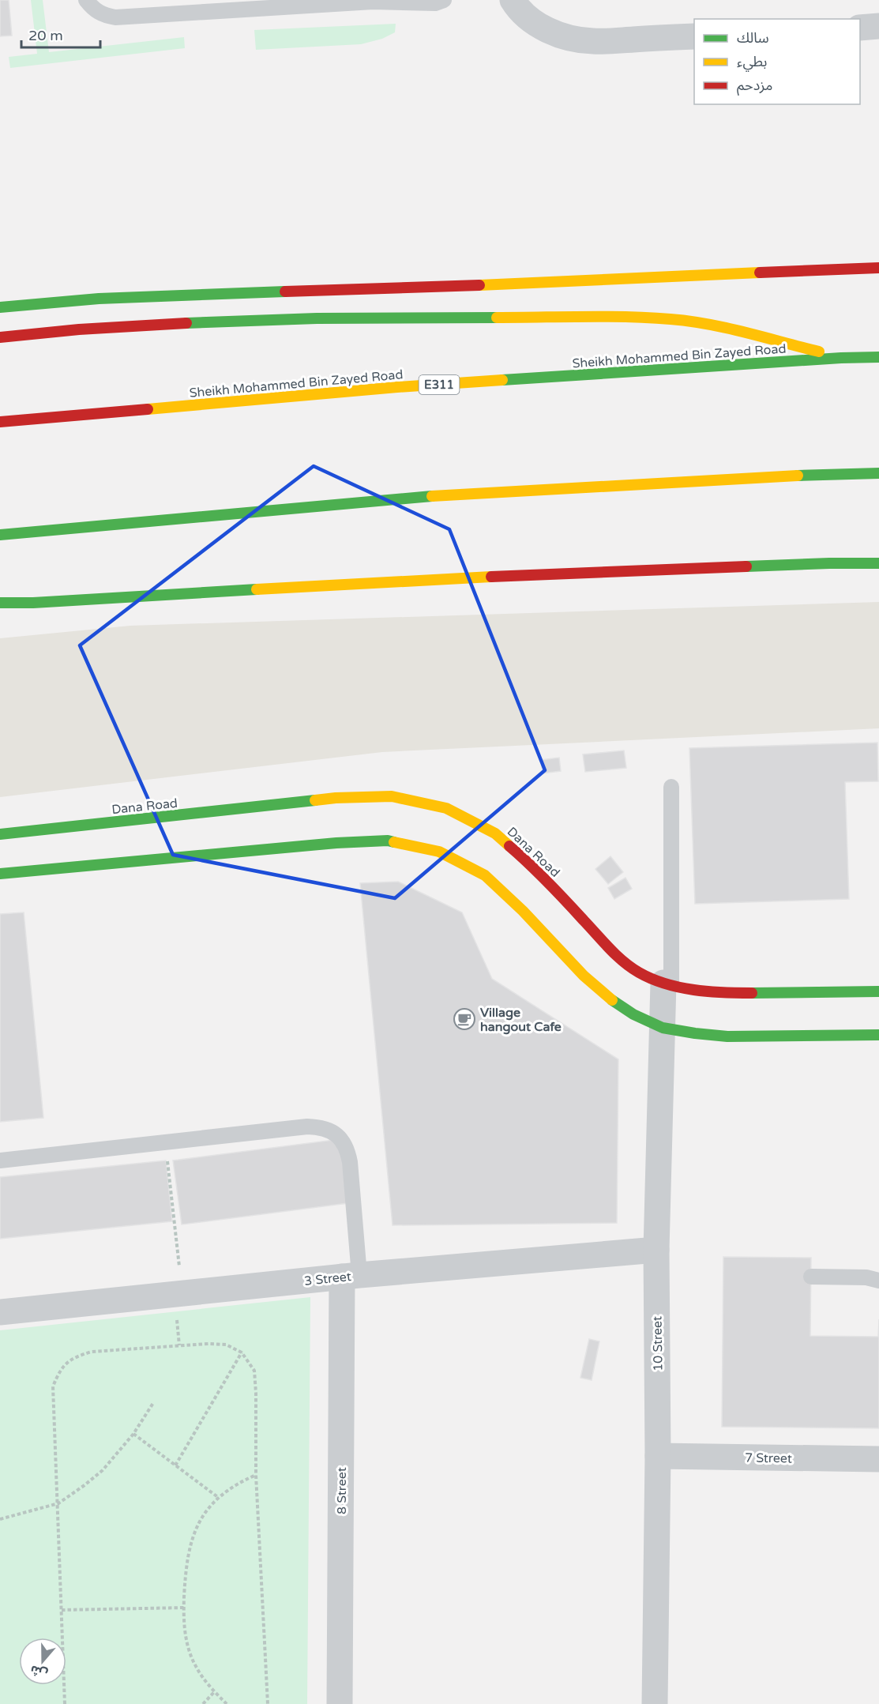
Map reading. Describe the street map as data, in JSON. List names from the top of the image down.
{
  "streets": {
    "main road": ["Sheikh Mohammed Bin Zayed Road", "E311", "Dana Road"],
    "street": [
      "3 Street",
      "10 Street",
      "7 Street",
      "8 Street"
    ]
  },
  "crossings": [
    ["Dana Road", "10 Street"],
    ["3 Street", "10 Street"],
    ["3 Street", "8 Street"],
    ["10 Street", "7 Street"]
  ],
  "places": {
    "cafe": ["Village hangout Cafe"]
  },
  "legend": ["سالك", "بطيء", "مزدحم"],
  "scale_bar": "20 m",
  "north": "bottom"
}
